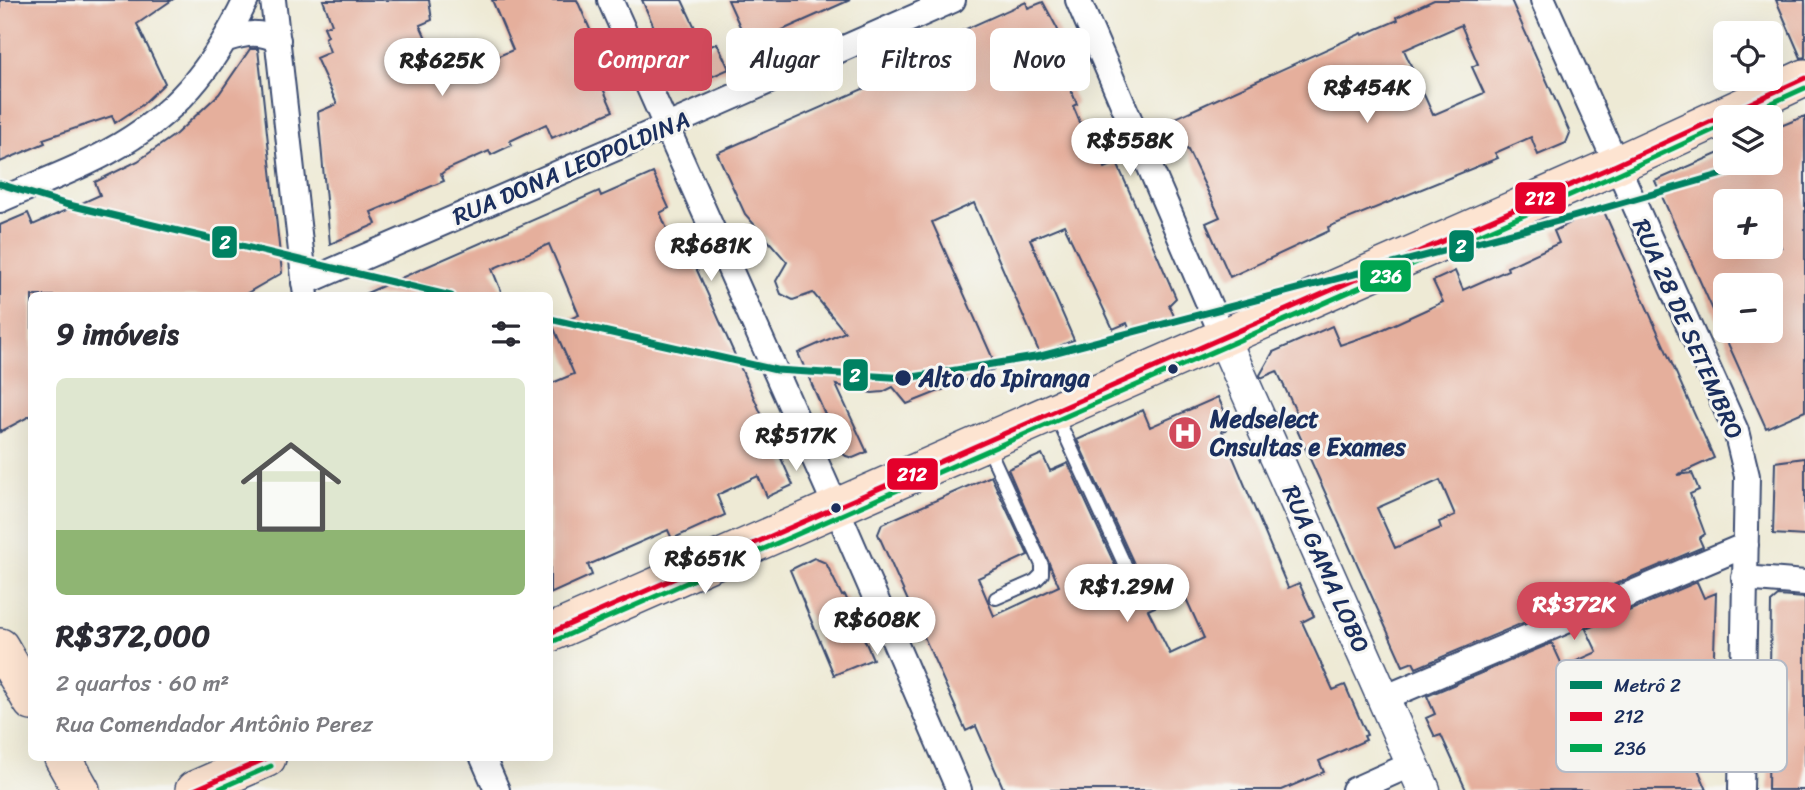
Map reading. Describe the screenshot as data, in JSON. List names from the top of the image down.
{
  "streets": {
    "street": ["RUA DONA LEOPOLDINA", "RUA 28 DE SETEMBRO", "RUA GAMA LOBO"]
  },
  "places": {
    "other": ["Alto do Ipiranga"],
    "hospital": ["Medselect Cnsultas e Exames"]
  },
  "lines": ["transit line 212", "transit line 236", "metro line 2"],
  "legend": ["Metrô 2", "212", "236"],
  "page": {
    "map_buttons": ["+", "−"],
    "chip": [
      "Comprar",
      "Alugar",
      "Filtros",
      "Novo"
    ],
    "price": [
      "R$625K",
      "R$454K",
      "R$558K",
      "R$681K",
      "R$517K",
      "R$651K",
      "R$1.29M",
      "R$372K",
      "R$608K"
    ],
    "heading": "9 imóveis",
    "list": [
      {
        "name": "R$372,000",
        "note": "2 quartos · 60 m² · Rua Comendador Antônio Perez"
      }
    ]
  }
}
